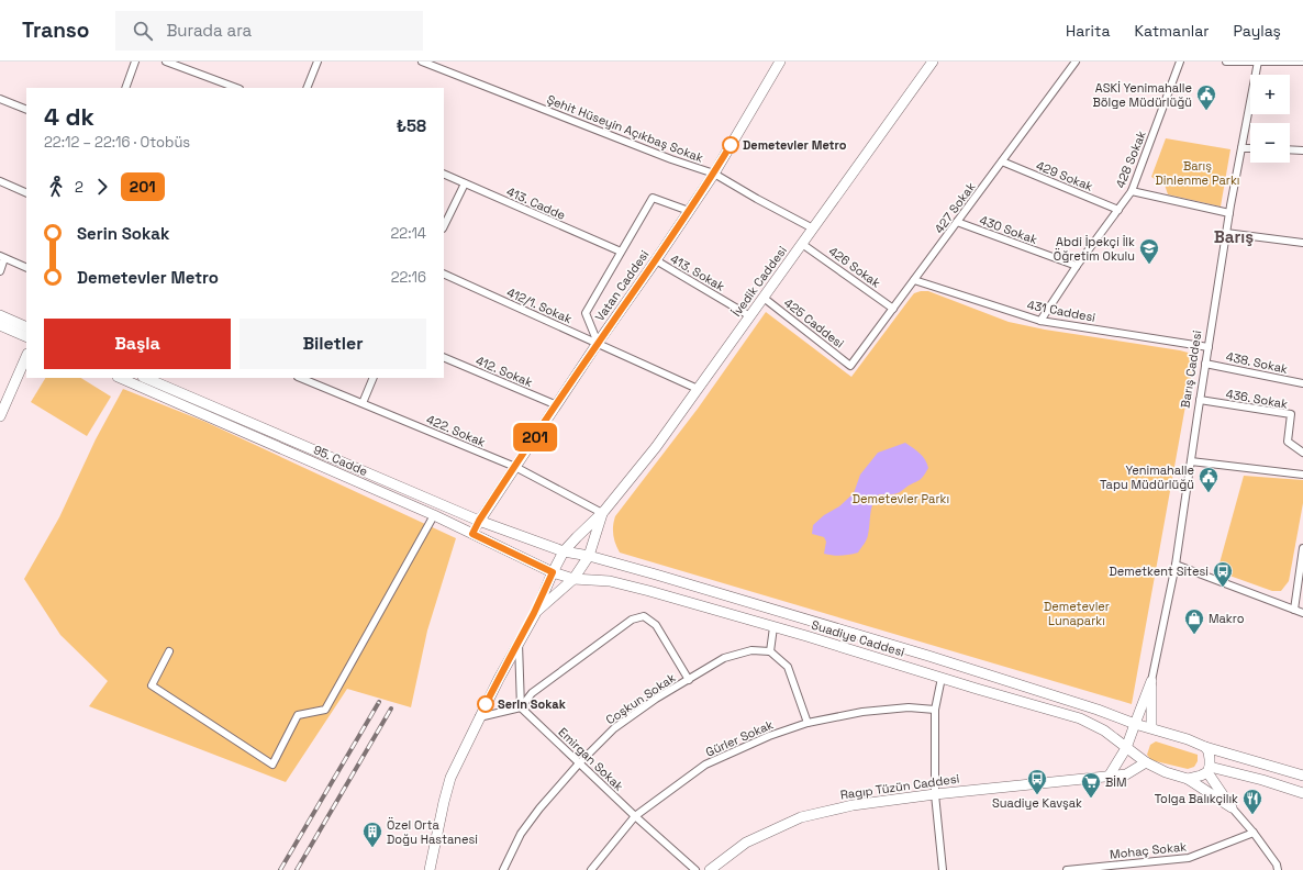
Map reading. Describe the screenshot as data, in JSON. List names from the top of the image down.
{
  "streets": {
    "main road": [
      "İvedik Caddesi",
      "Vatan Caddesi",
      "Barış Caddesi",
      "95. Cadde",
      "Suadiye Caddesi",
      "Ragıp Tüzün Caddesi"
    ],
    "street": [
      "Şehit Hüseyin Açıkbaş Sokak",
      "428 Sokak",
      "429 Sokak",
      "413. Cadde",
      "427 Sokak",
      "430 Sokak",
      "426 Sokak",
      "413. Sokak",
      "412/1. Sokak",
      "431 Caddesi",
      "425 Caddesi",
      "438. Sokak",
      "412. Sokak",
      "436. Sokak",
      "422. Sokak",
      "Coşkun Sokak",
      "Gürler Sokak",
      "Emirgan Sokak",
      "Mohaç Sokak"
    ]
  },
  "crossings": [
    ["Şehit Hüseyin Açıkbaş Sokak", "İvedik Caddesi"],
    ["Şehit Hüseyin Açıkbaş Sokak", "Vatan Caddesi"],
    ["428 Sokak", "429 Sokak"],
    ["428 Sokak", "430 Sokak"],
    ["428 Sokak", "431 Caddesi"],
    ["429 Sokak", "427 Sokak"],
    ["427 Sokak", "430 Sokak"],
    ["427 Sokak", "426 Sokak"],
    ["427 Sokak", "431 Caddesi"],
    ["427 Sokak", "425 Caddesi"],
    ["426 Sokak", "İvedik Caddesi"],
    ["413. Sokak", "İvedik Caddesi"],
    ["413. Sokak", "Vatan Caddesi"],
    ["İvedik Caddesi", "412/1. Sokak"],
    ["İvedik Caddesi", "425 Caddesi"],
    ["İvedik Caddesi", "422. Sokak"],
    ["İvedik Caddesi", "95. Cadde"],
    ["İvedik Caddesi", "Suadiye Caddesi"],
    ["Vatan Caddesi", "412/1. Sokak"],
    ["Vatan Caddesi", "412. Sokak"],
    ["Vatan Caddesi", "422. Sokak"],
    ["Vatan Caddesi", "95. Cadde"],
    ["431 Caddesi", "Barış Caddesi"],
    ["438. Sokak", "Barış Caddesi"],
    ["Barış Caddesi", "436. Sokak"],
    ["Barış Caddesi", "Suadiye Caddesi"],
    ["Suadiye Caddesi", "Ragıp Tüzün Caddesi"],
    ["Coşkun Sokak", "Emirgan Sokak"],
    ["Gürler Sokak", "Emirgan Sokak"]
  ],
  "districts": ["Barış"],
  "parks": ["Barış Dinlenme Parkı", "Demetevler Parkı", "Demetevler Lunaparkı"],
  "places": {
    "public building": ["ASKİ Yenimahalle Bölge Müdürlüğü", "Yenimahalle Tapu Müdürlüğü"],
    "other": ["Demetevler Metro", "Serin Sokak"],
    "school or university": ["Abdi İpekçi İlk Öğretim Okulu"],
    "bus stop": ["Demetkent Sitesi", "Suadiye Kavşak"],
    "shop": ["Makro"],
    "supermarket": ["BİM"],
    "restaurant": ["Tolga Balıkçilık"],
    "building": ["Özel Orta Doğu Hastanesi"]
  },
  "lines": ["bus line 201"],
  "page": {
    "header": "Transo",
    "search": "Burada ara",
    "nav": ["Harita", "Katmanlar", "Paylaş"],
    "on_map": "201",
    "map_buttons": ["+", "−"],
    "heading": ["4 dk", "22:12 – 22:16 · Otobüs", "₺58"],
    "legs": ["2", "201"],
    "list": [
      {
        "name": "Serin Sokak",
        "value": "22:14"
      },
      {
        "name": "Demetevler Metro",
        "value": "22:16"
      }
    ],
    "buttons": ["Başla", "Biletler"]
  }
}
